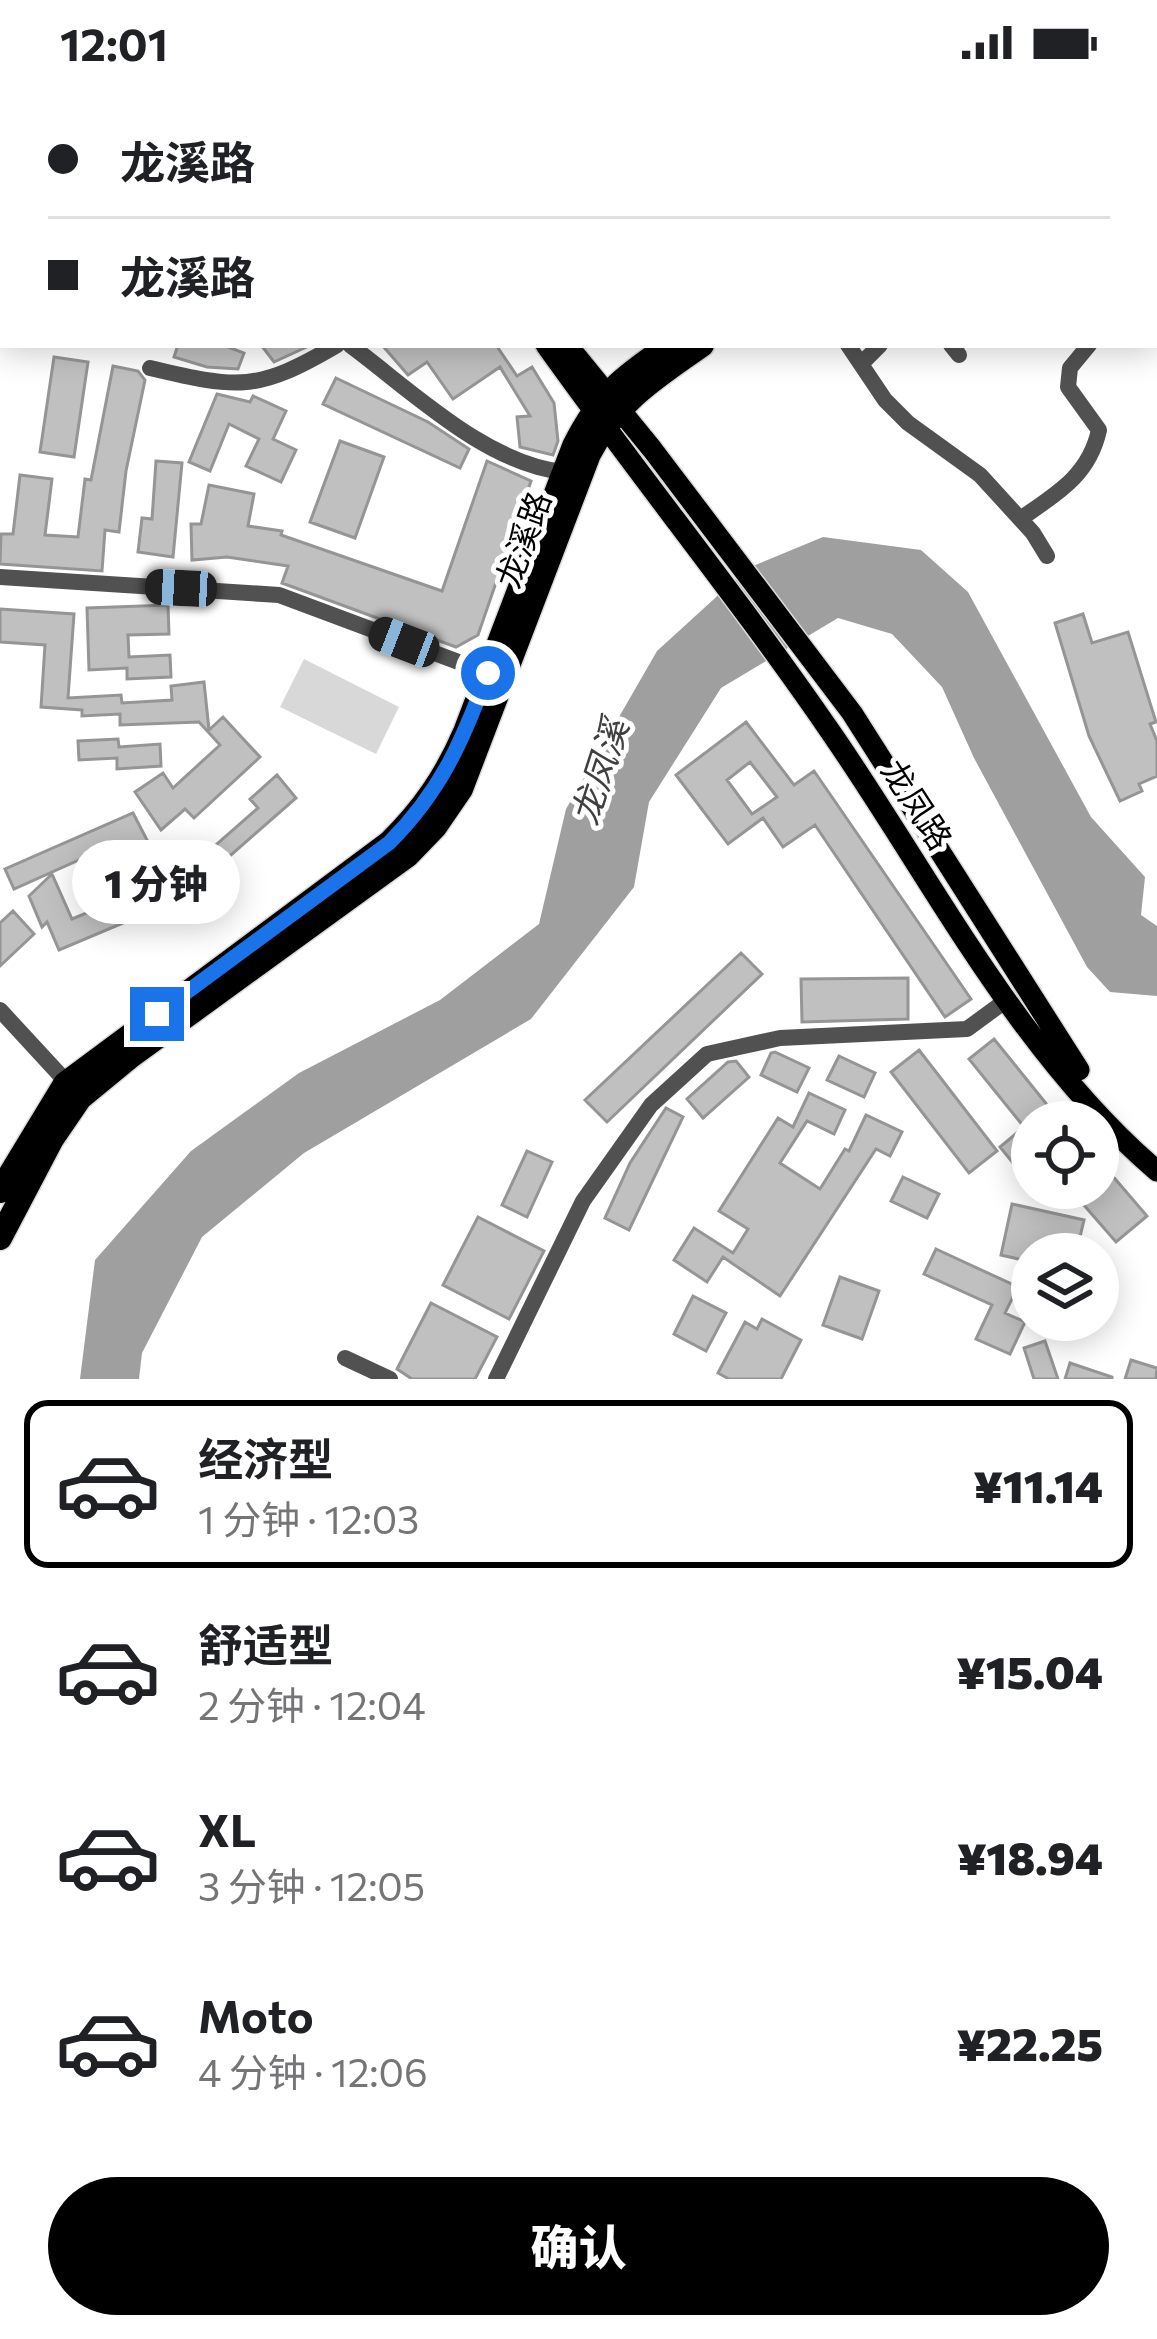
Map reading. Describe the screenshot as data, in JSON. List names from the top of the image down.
{
  "streets": {
    "highway": ["龙溪路"],
    "main road": ["龙凤路"]
  },
  "crossings": [
    ["龙溪路", "龙凤路"]
  ],
  "water": ["龙凤溪"],
  "page": {
    "status": "12:01",
    "banner": ["龙溪路", "龙溪路"],
    "bubble": "1 分钟",
    "list": [
      {
        "name": "经济型",
        "note": "1 分钟 · 12:03",
        "value": "¥11.14"
      },
      {
        "name": "舒适型",
        "note": "2 分钟 · 12:04",
        "value": "¥15.04"
      },
      {
        "name": "XL",
        "note": "3 分钟 · 12:05",
        "value": "¥18.94"
      },
      {
        "name": "Moto",
        "note": "4 分钟 · 12:06",
        "value": "¥22.25"
      }
    ],
    "buttons": "确认"
  }
}
